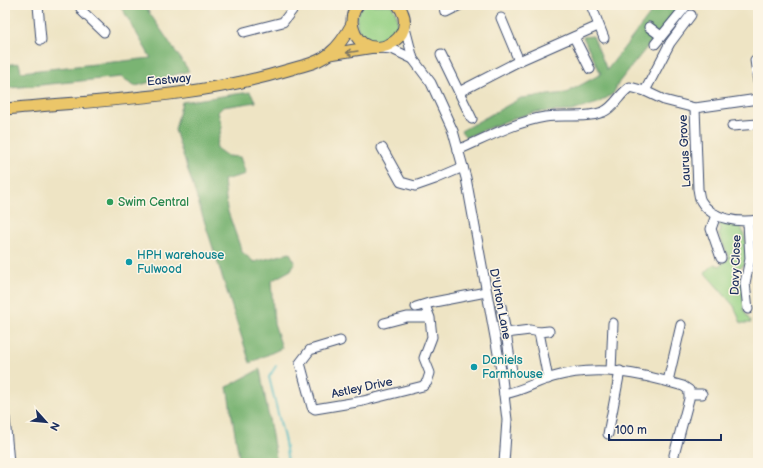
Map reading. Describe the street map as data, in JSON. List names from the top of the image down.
{
  "streets": {
    "main road": ["Eastway"],
    "street": [
      "Laurus Grove",
      "Davy Close",
      "D'Urton Lane",
      "Astley Drive"
    ]
  },
  "crossings": [
    ["Eastway", "D'Urton Lane"],
    ["Laurus Grove", "Davy Close"],
    ["D'Urton Lane", "Astley Drive"]
  ],
  "places": ["Swim Central", "HPH warehouse Fulwood", "Daniels Farmhouse"],
  "scale_bar": "100 m",
  "north": "bottom right"
}
